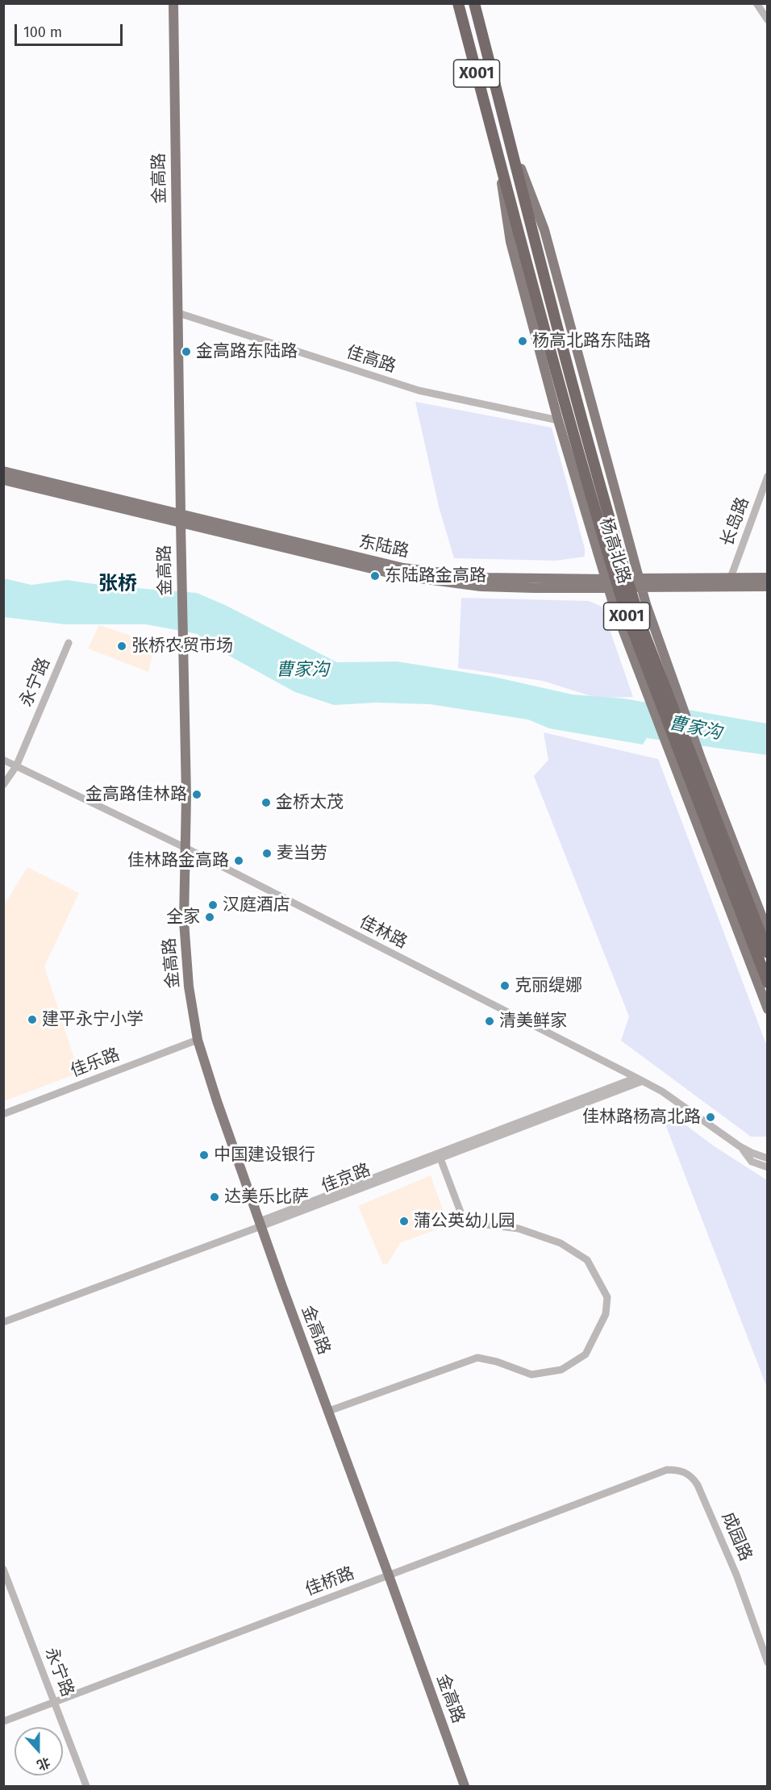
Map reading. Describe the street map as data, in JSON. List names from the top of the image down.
{
  "streets": {
    "highway": ["X001", "杨高北路"],
    "main road": ["金高路", "东陆路"],
    "street": [
      "佳高路",
      "长岛路",
      "永宁路",
      "佳林路",
      "佳乐路",
      "佳京路",
      "成园路",
      "佳桥路"
    ]
  },
  "crossings": [
    ["金高路", "佳高路"],
    ["金高路", "东陆路"],
    ["金高路", "佳林路"],
    ["金高路", "佳乐路"],
    ["金高路", "佳京路"],
    ["金高路", "佳桥路"],
    ["佳高路", "杨高北路"],
    ["长岛路", "东陆路"],
    ["东陆路", "杨高北路"],
    ["永宁路", "佳林路"],
    ["永宁路", "佳桥路"],
    ["佳林路", "佳京路"],
    ["成园路", "佳桥路"]
  ],
  "districts": ["张桥"],
  "water": ["曹家沟"],
  "places": [
    "杨高北路东陆路",
    "金高路东陆路",
    "东陆路金高路",
    "张桥农贸市场",
    "金高路佳林路",
    "金桥太茂",
    "麦当劳",
    "佳林路金高路",
    "汉庭酒店",
    "全家",
    "克丽缇娜",
    "建平永宁小学",
    "清美鲜家",
    "佳林路杨高北路",
    "中国建设银行",
    "达美乐比萨",
    "蒲公英幼儿园"
  ],
  "scale_bar": "100 m",
  "north": "bottom"
}
